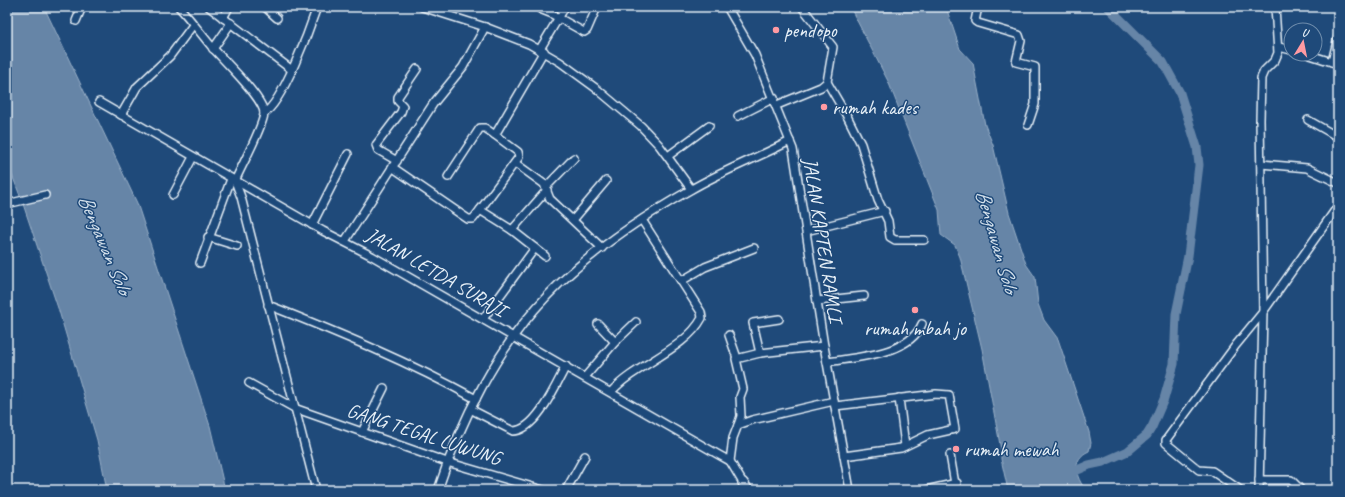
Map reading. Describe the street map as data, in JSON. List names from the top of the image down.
{
  "streets": {
    "street": ["JALAN KAPTEN RAMLI", "JALAN LETDA SURAJI", "GANG TEGAL LUWUNG"]
  },
  "water": ["Bengawan Solo"],
  "places": [
    "pendopo",
    "rumah kades",
    "rumah mbah jo",
    "rumah mewah"
  ],
  "north": "top"
}
